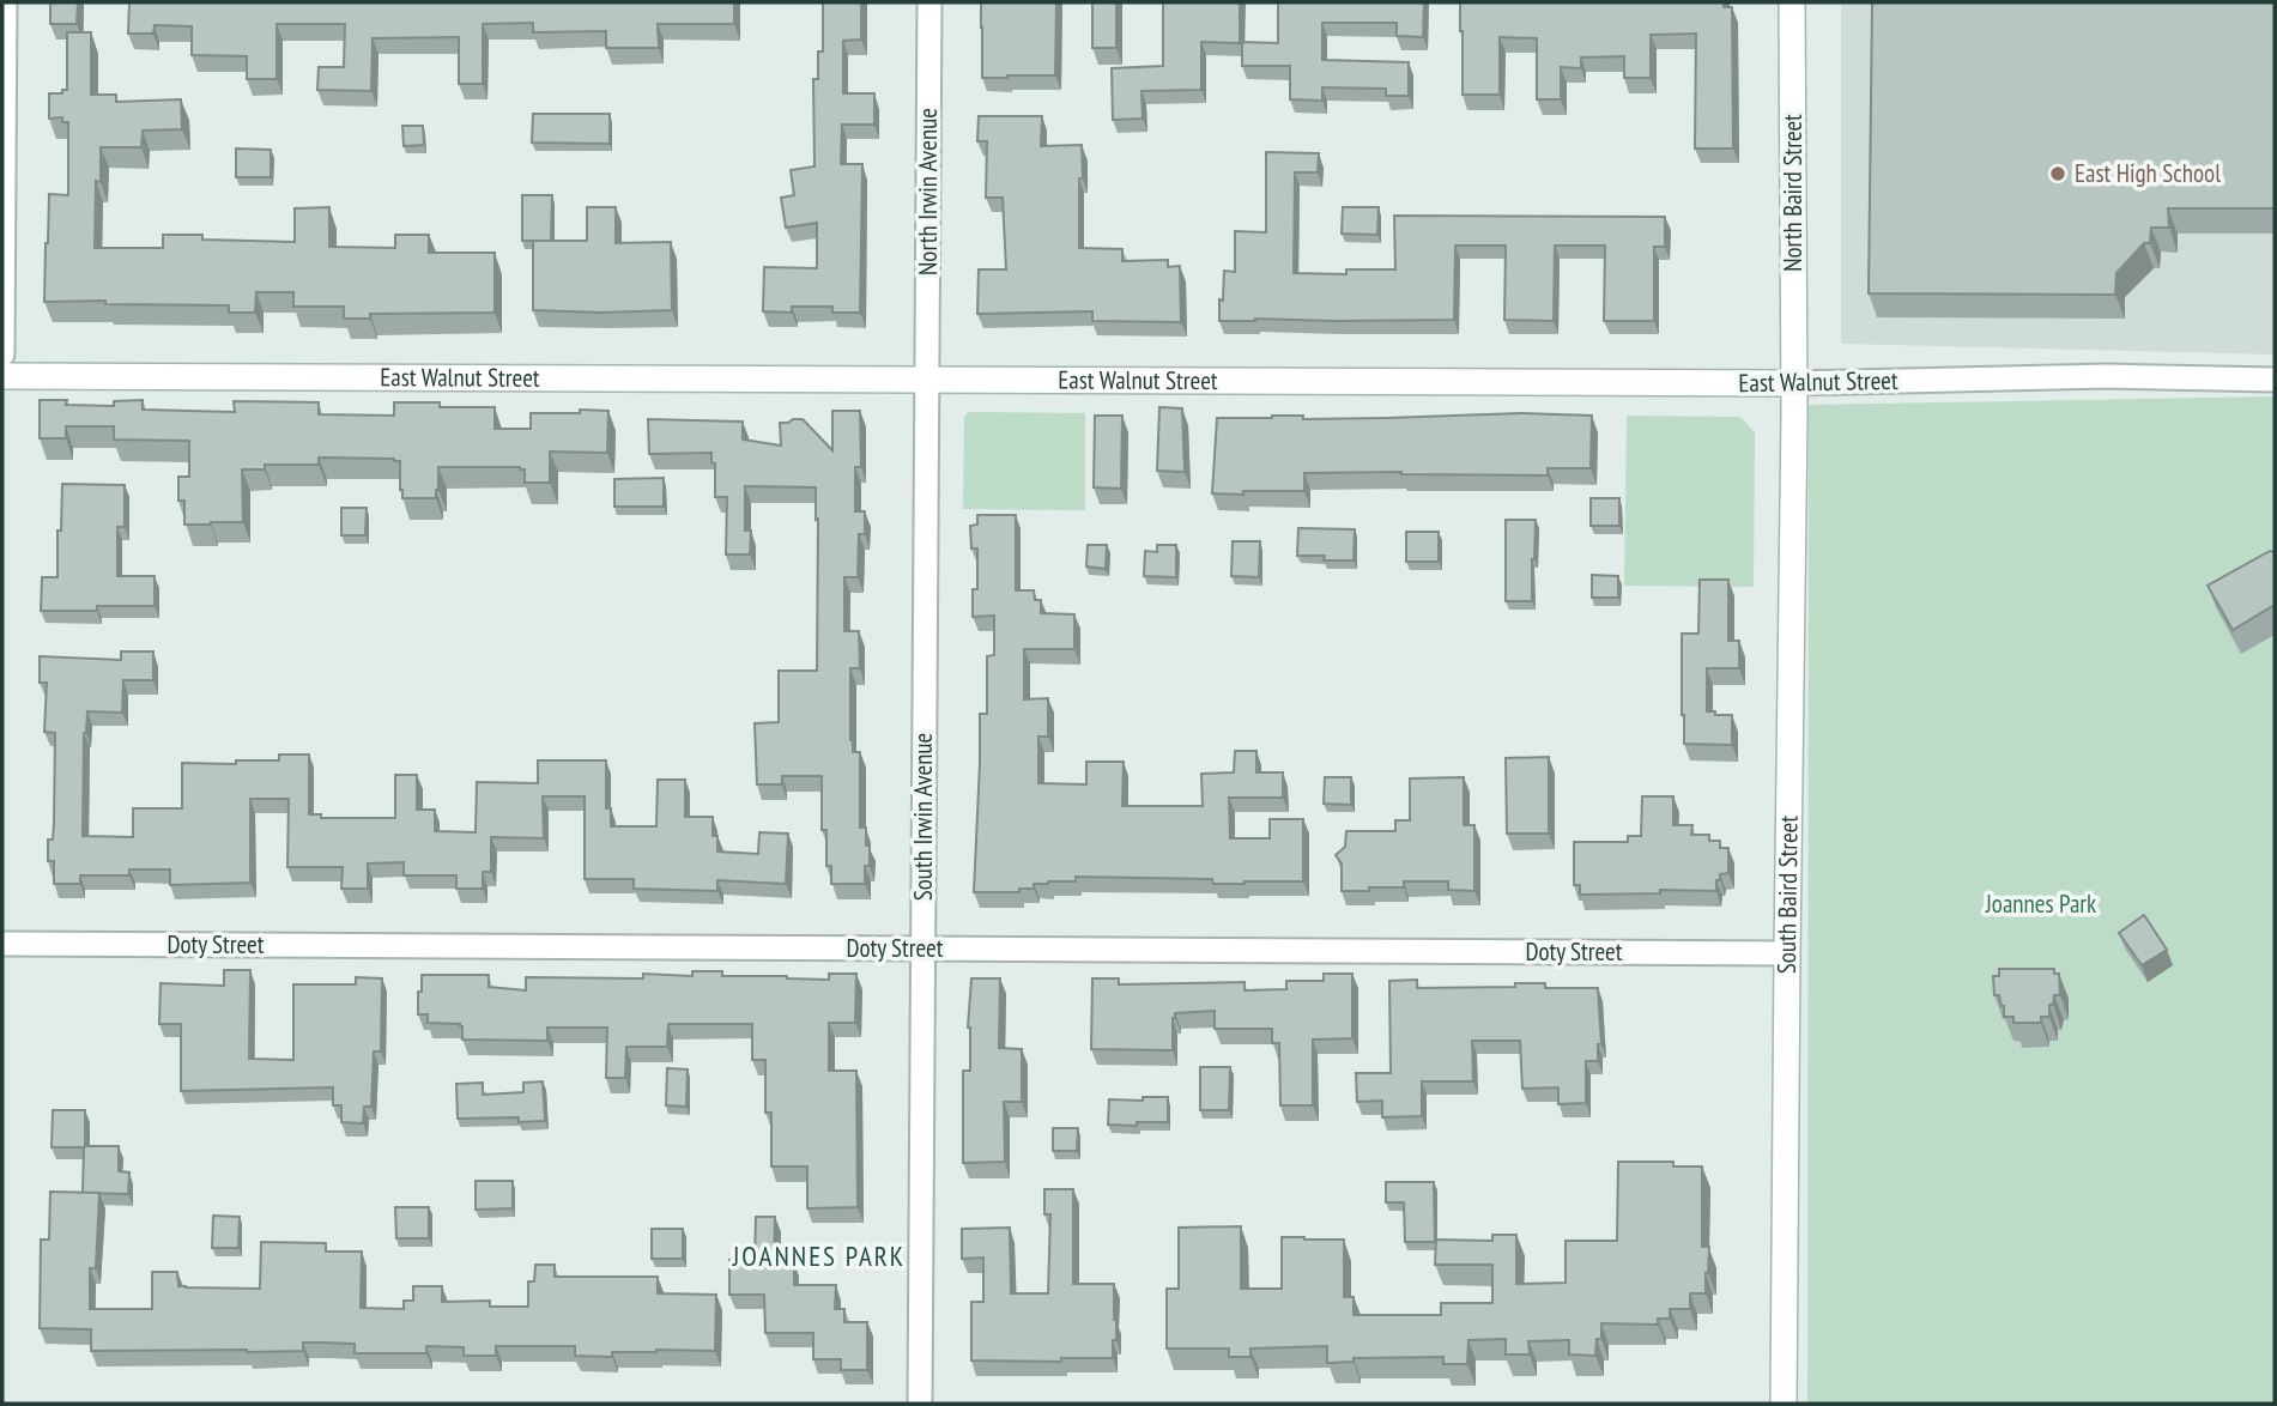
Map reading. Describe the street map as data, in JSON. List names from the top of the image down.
{
  "streets": {
    "street": [
      "North Irwin Avenue",
      "North Baird Street",
      "East Walnut Street",
      "South Irwin Avenue",
      "South Baird Street",
      "Doty Street"
    ]
  },
  "crossings": [
    ["North Irwin Avenue", "East Walnut Street"],
    ["North Irwin Avenue", "South Irwin Avenue"],
    ["North Baird Street", "East Walnut Street"],
    ["North Baird Street", "South Baird Street"],
    ["East Walnut Street", "South Irwin Avenue"],
    ["East Walnut Street", "South Baird Street"],
    ["South Irwin Avenue", "Doty Street"],
    ["South Baird Street", "Doty Street"]
  ],
  "districts": ["JOANNES PARK"],
  "parks": ["Joannes Park"],
  "places": ["East High School"]
}
